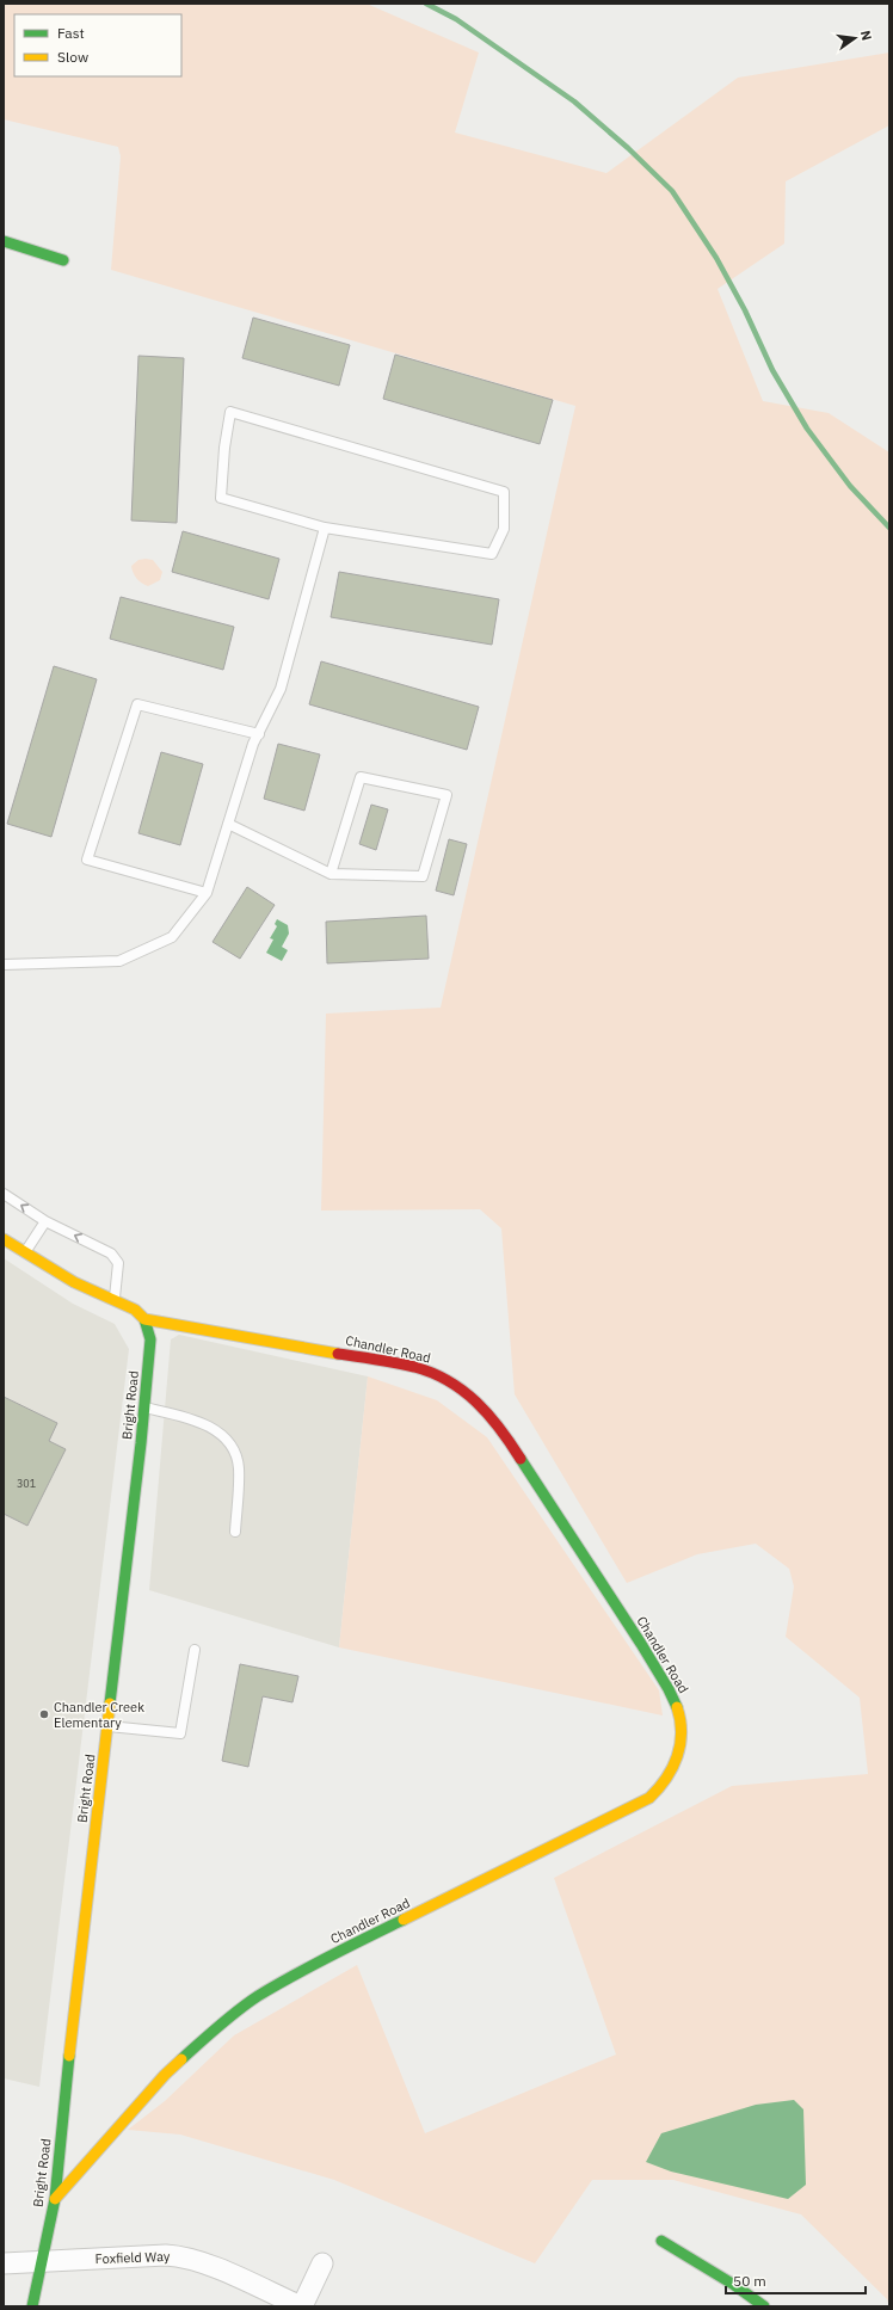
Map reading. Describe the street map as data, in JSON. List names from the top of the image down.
{
  "streets": {
    "street": ["Chandler Road", "Bright Road", "Foxfield Way"]
  },
  "crossings": [
    ["Chandler Road", "Bright Road"],
    ["Bright Road", "Foxfield Way"]
  ],
  "places": ["Chandler Creek Elementary"],
  "house_numbers": ["301"],
  "legend": ["Fast", "Slow"],
  "scale_bar": "50 m",
  "north": "right"
}
